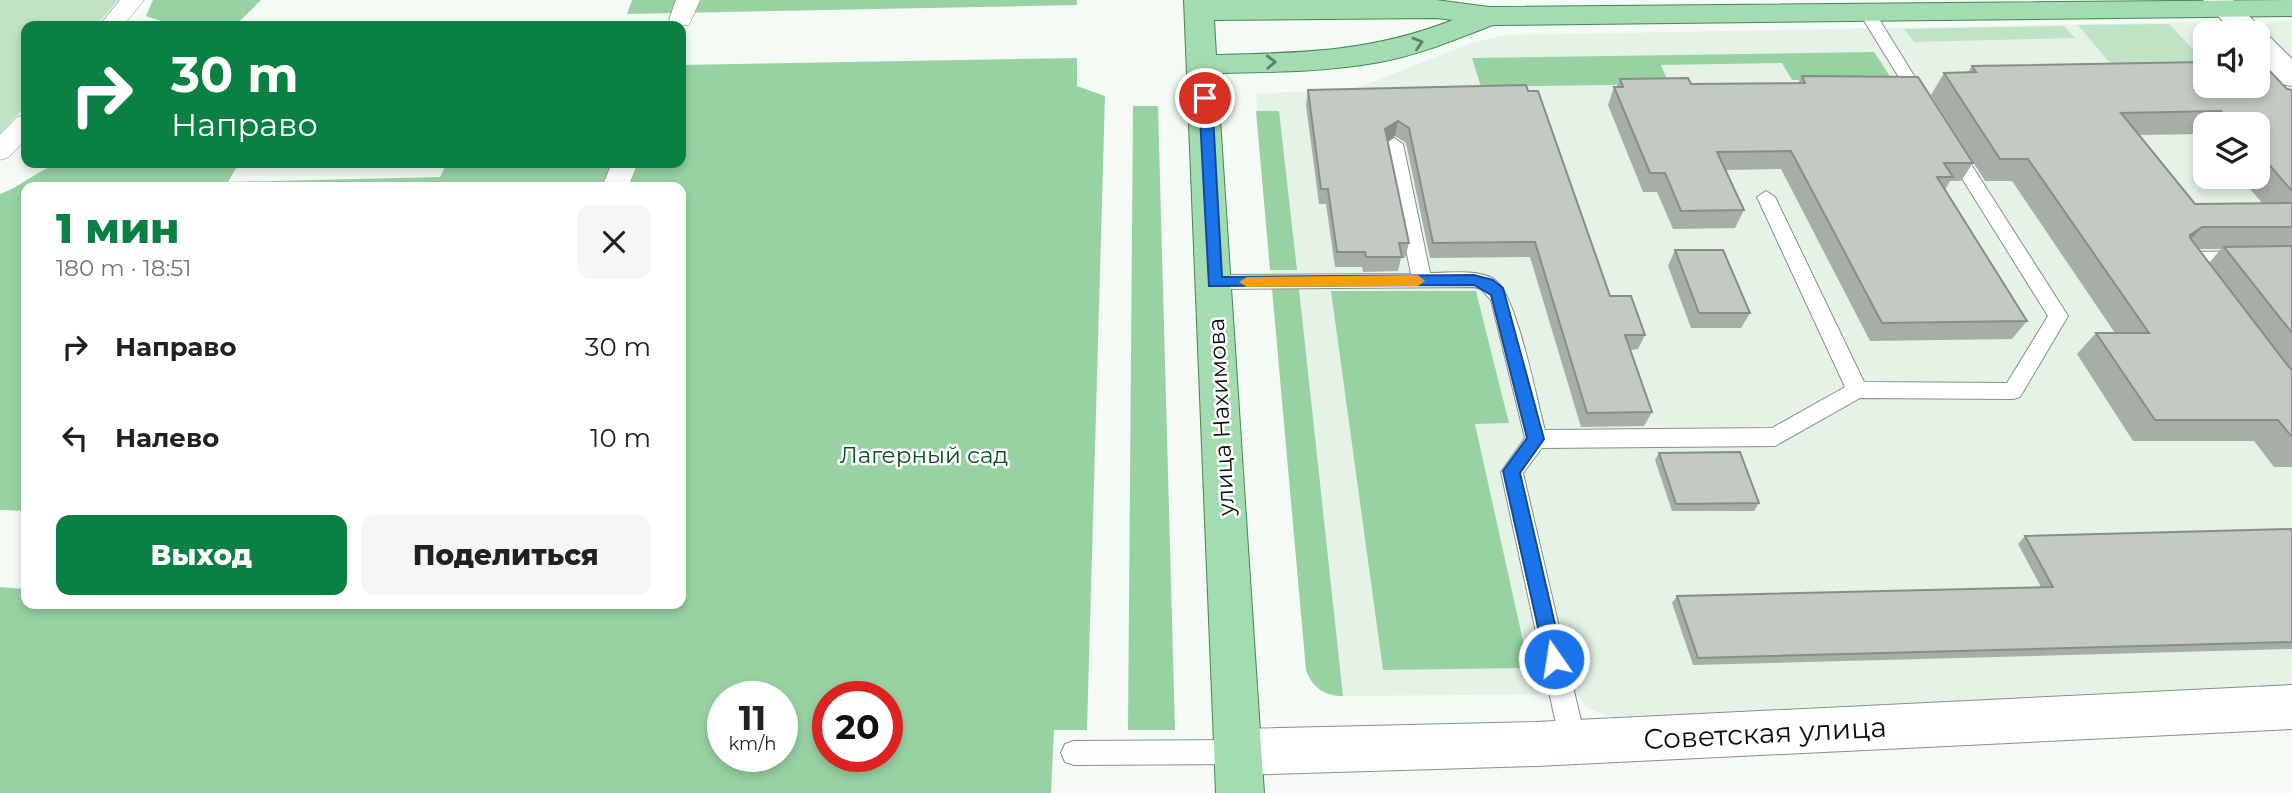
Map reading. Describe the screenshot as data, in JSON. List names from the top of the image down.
{
  "streets": {
    "main road": ["улица Нахимова"],
    "street": ["Советская улица"]
  },
  "crossings": [
    ["улица Нахимова", "Советская улица"]
  ],
  "parks": ["Лагерный сад"],
  "page": {
    "turn": ["30 m", "Направо"],
    "heading": ["1 мин", "180 m · 18:51"],
    "list": [
      {
        "name": "Направо",
        "value": "30 m"
      },
      {
        "name": "Налево",
        "value": "10 m"
      }
    ],
    "buttons": ["Выход", "Поделиться"],
    "speed": "11 km/h",
    "limit": "20"
  }
}
